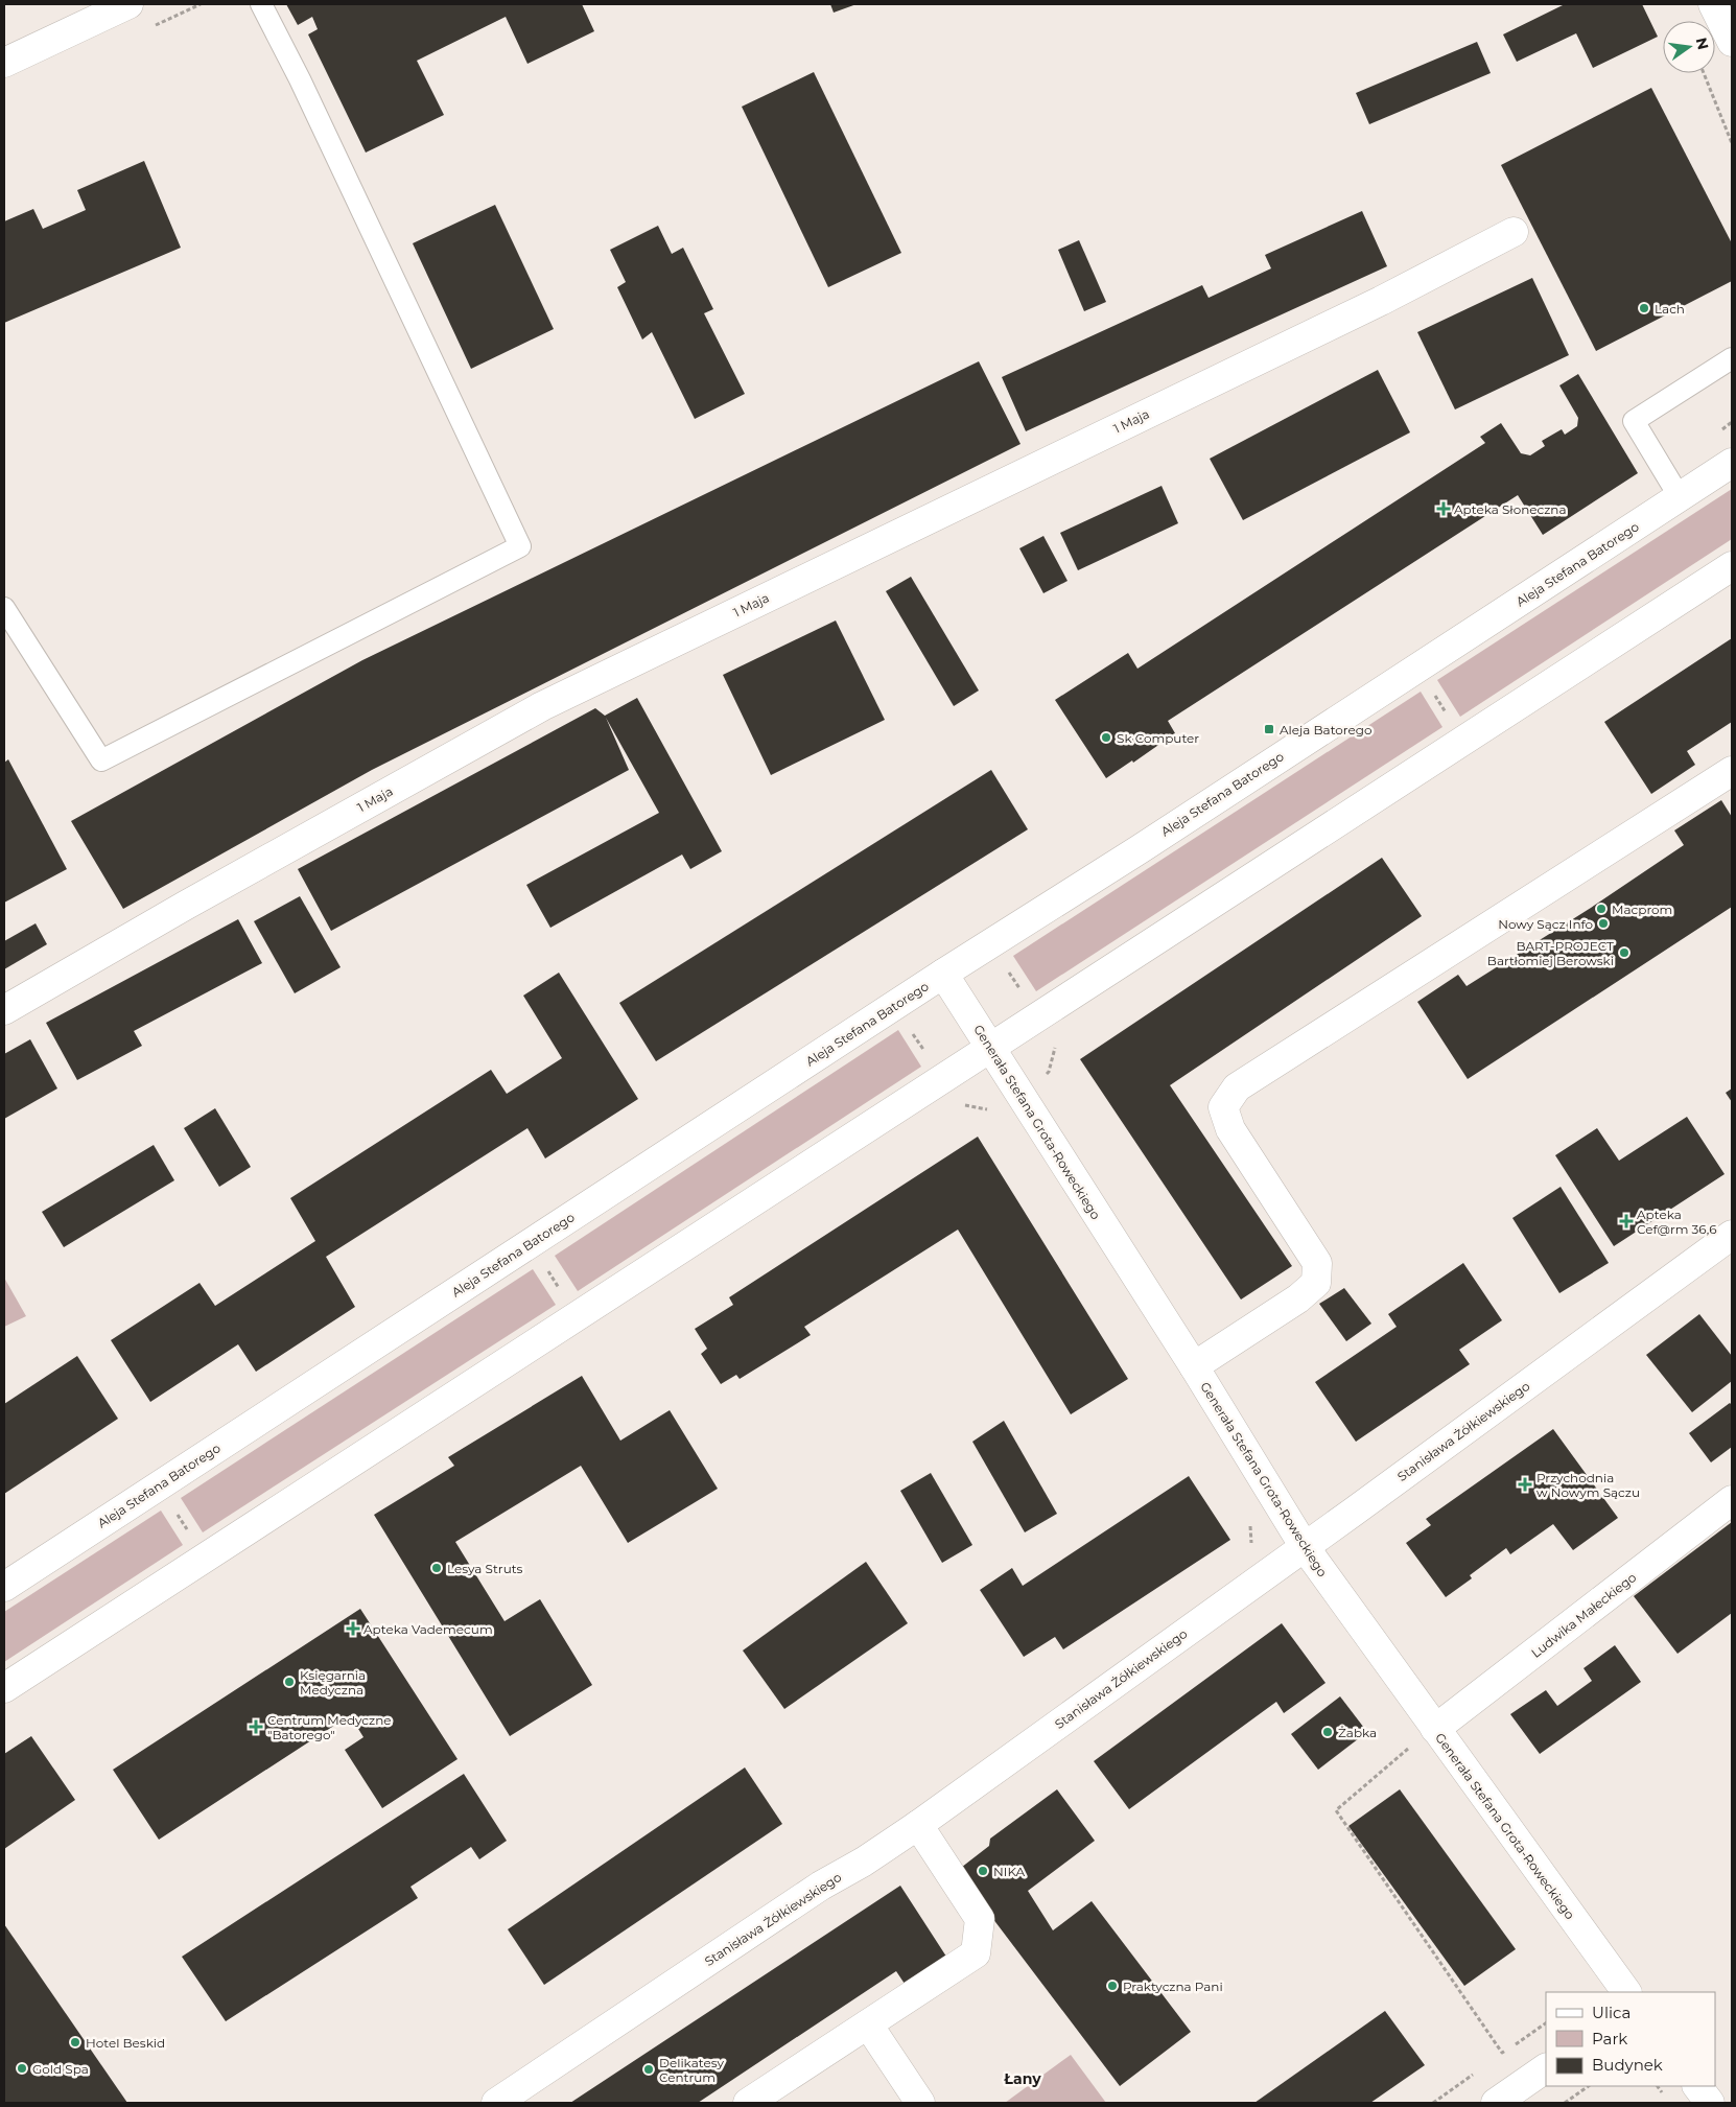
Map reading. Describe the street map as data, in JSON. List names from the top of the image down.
{
  "streets": {
    "street": [
      "1 Maja",
      "Aleja Stefana Batorego",
      "Generała Stefana Grota-Roweckiego",
      "Stanisława Żółkiewskiego",
      "Ludwika Małeckiego"
    ]
  },
  "crossings": [
    ["Aleja Stefana Batorego", "Generała Stefana Grota-Roweckiego"],
    ["Generała Stefana Grota-Roweckiego", "Stanisława Żółkiewskiego"],
    ["Generała Stefana Grota-Roweckiego", "Ludwika Małeckiego"]
  ],
  "districts": ["Łany"],
  "places": {
    "other": [
      "Lach",
      "Sk Computer",
      "Macprom",
      "Nowy Sącz Info",
      "BART-PROJECT Bartłomiej Berowski",
      "Lesya Struts",
      "Księgarnia Medyczna",
      "Żabka",
      "NIKA",
      "Praktyczna Pani",
      "Hotel Beskid",
      "Gold Spa",
      "Delikatesy Centrum"
    ],
    "health": [
      "Apteka Słoneczna",
      "Apteka Cef@rm 36,6",
      "Przychodnia w Nowym Sączu",
      "Apteka Vademecum",
      "Centrum Medyczne \"Batorego\""
    ],
    "transit": ["Aleja Batorego"]
  },
  "legend": ["Ulica", "Park", "Budynek"],
  "north": "right"
}
